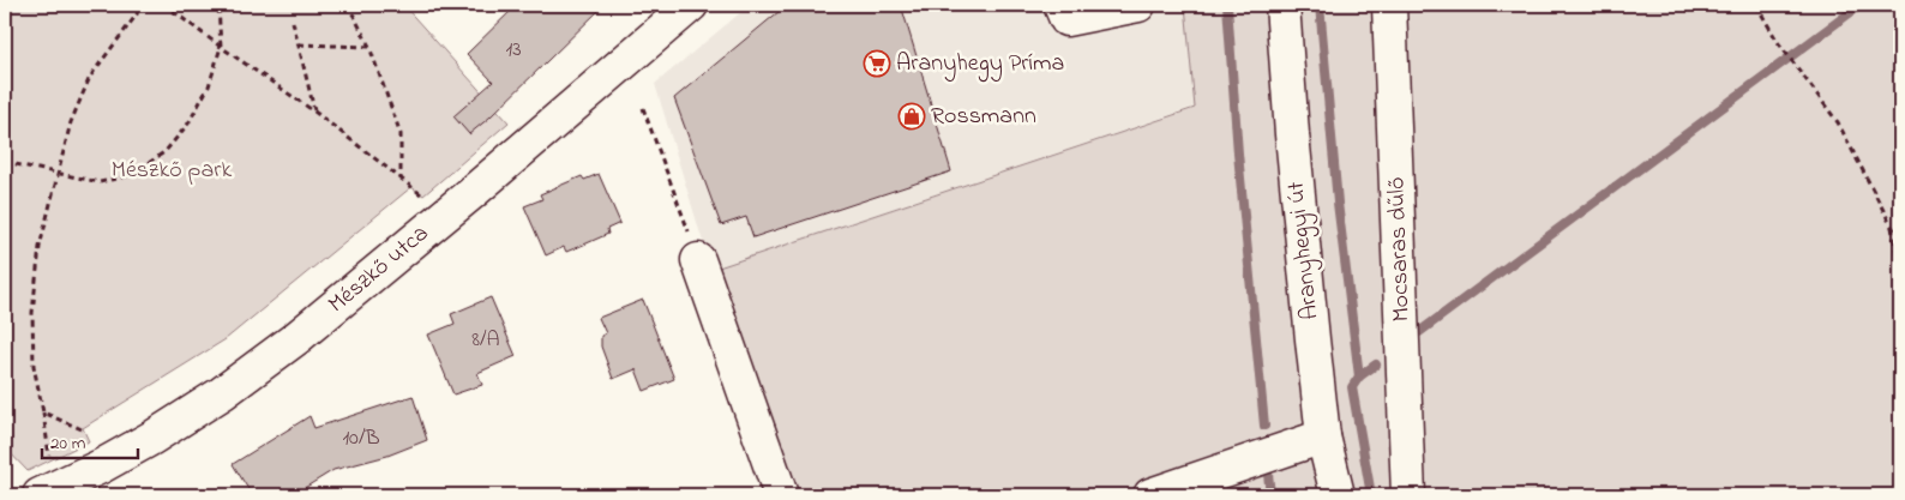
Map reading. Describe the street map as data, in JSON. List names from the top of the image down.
{
  "streets": {
    "street": ["Mocsaras dűlő", "Aranyhegyi út", "Mészkő utca"]
  },
  "parks": ["Mészkő park"],
  "places": {
    "supermarket": ["Aranyhegy Príma"],
    "shop": ["Rossmann"]
  },
  "house_numbers": ["13", "8/A", "10/B"],
  "scale_bar": "20 m"
}
